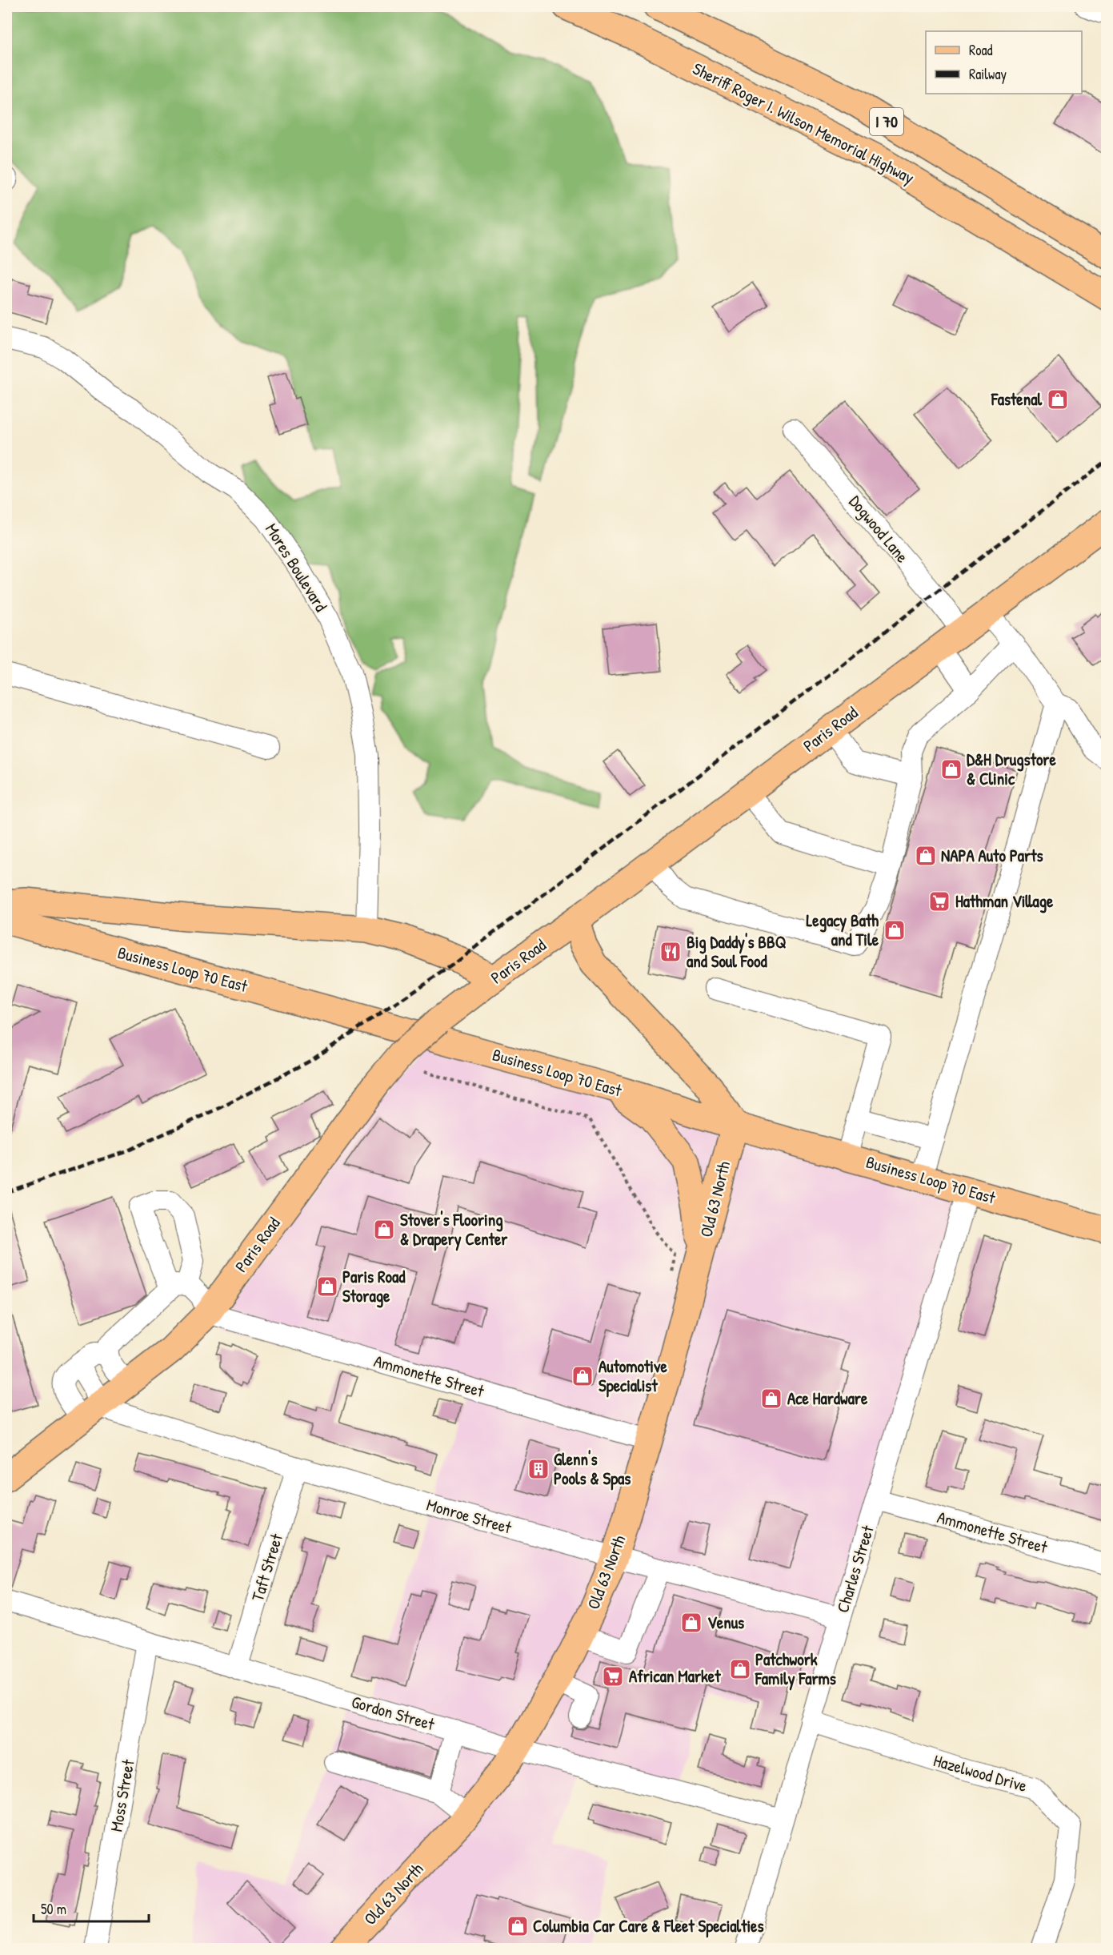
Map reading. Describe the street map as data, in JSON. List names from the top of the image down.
{
  "streets": {
    "main road": [
      "I 70",
      "Sheriff Roger I. Wilson Memorial Highway",
      "Paris Road",
      "Business Loop 70 East",
      "Old 63 North"
    ],
    "street": [
      "Dogwood Lane",
      "Mores Boulevard",
      "Ammonette Street",
      "Monroe Street",
      "Taft Street",
      "Charles Street",
      "Gordon Street",
      "Hazelwood Drive",
      "Moss Street"
    ]
  },
  "crossings": [
    ["Dogwood Lane", "Paris Road"],
    ["Paris Road", "Ammonette Street"],
    ["Paris Road", "Monroe Street"],
    ["Business Loop 70 East", "Old 63 North"],
    ["Business Loop 70 East", "Charles Street"],
    ["Old 63 North", "Ammonette Street"],
    ["Old 63 North", "Monroe Street"],
    ["Old 63 North", "Gordon Street"],
    ["Ammonette Street", "Charles Street"],
    ["Monroe Street", "Taft Street"],
    ["Monroe Street", "Charles Street"],
    ["Taft Street", "Gordon Street"],
    ["Charles Street", "Gordon Street"],
    ["Charles Street", "Hazelwood Drive"],
    ["Gordon Street", "Moss Street"]
  ],
  "places": {
    "shop": [
      "Fastenal",
      "D&H Drugstore & Clinic",
      "NAPA Auto Parts",
      "Legacy Bath and Tile",
      "Stover's Flooring & Drapery Center",
      "Paris Road Storage",
      "Automotive Specialist",
      "Ace Hardware",
      "Venus",
      "Patchwork Family Farms",
      "Columbia Car Care & Fleet Specialties"
    ],
    "supermarket": ["Hathman Village", "African Market"],
    "restaurant": ["Big Daddy's BBQ and Soul Food"],
    "building": ["Glenn's Pools & Spas"]
  },
  "legend": ["Road", "Railway"],
  "scale_bar": "50 m"
}
